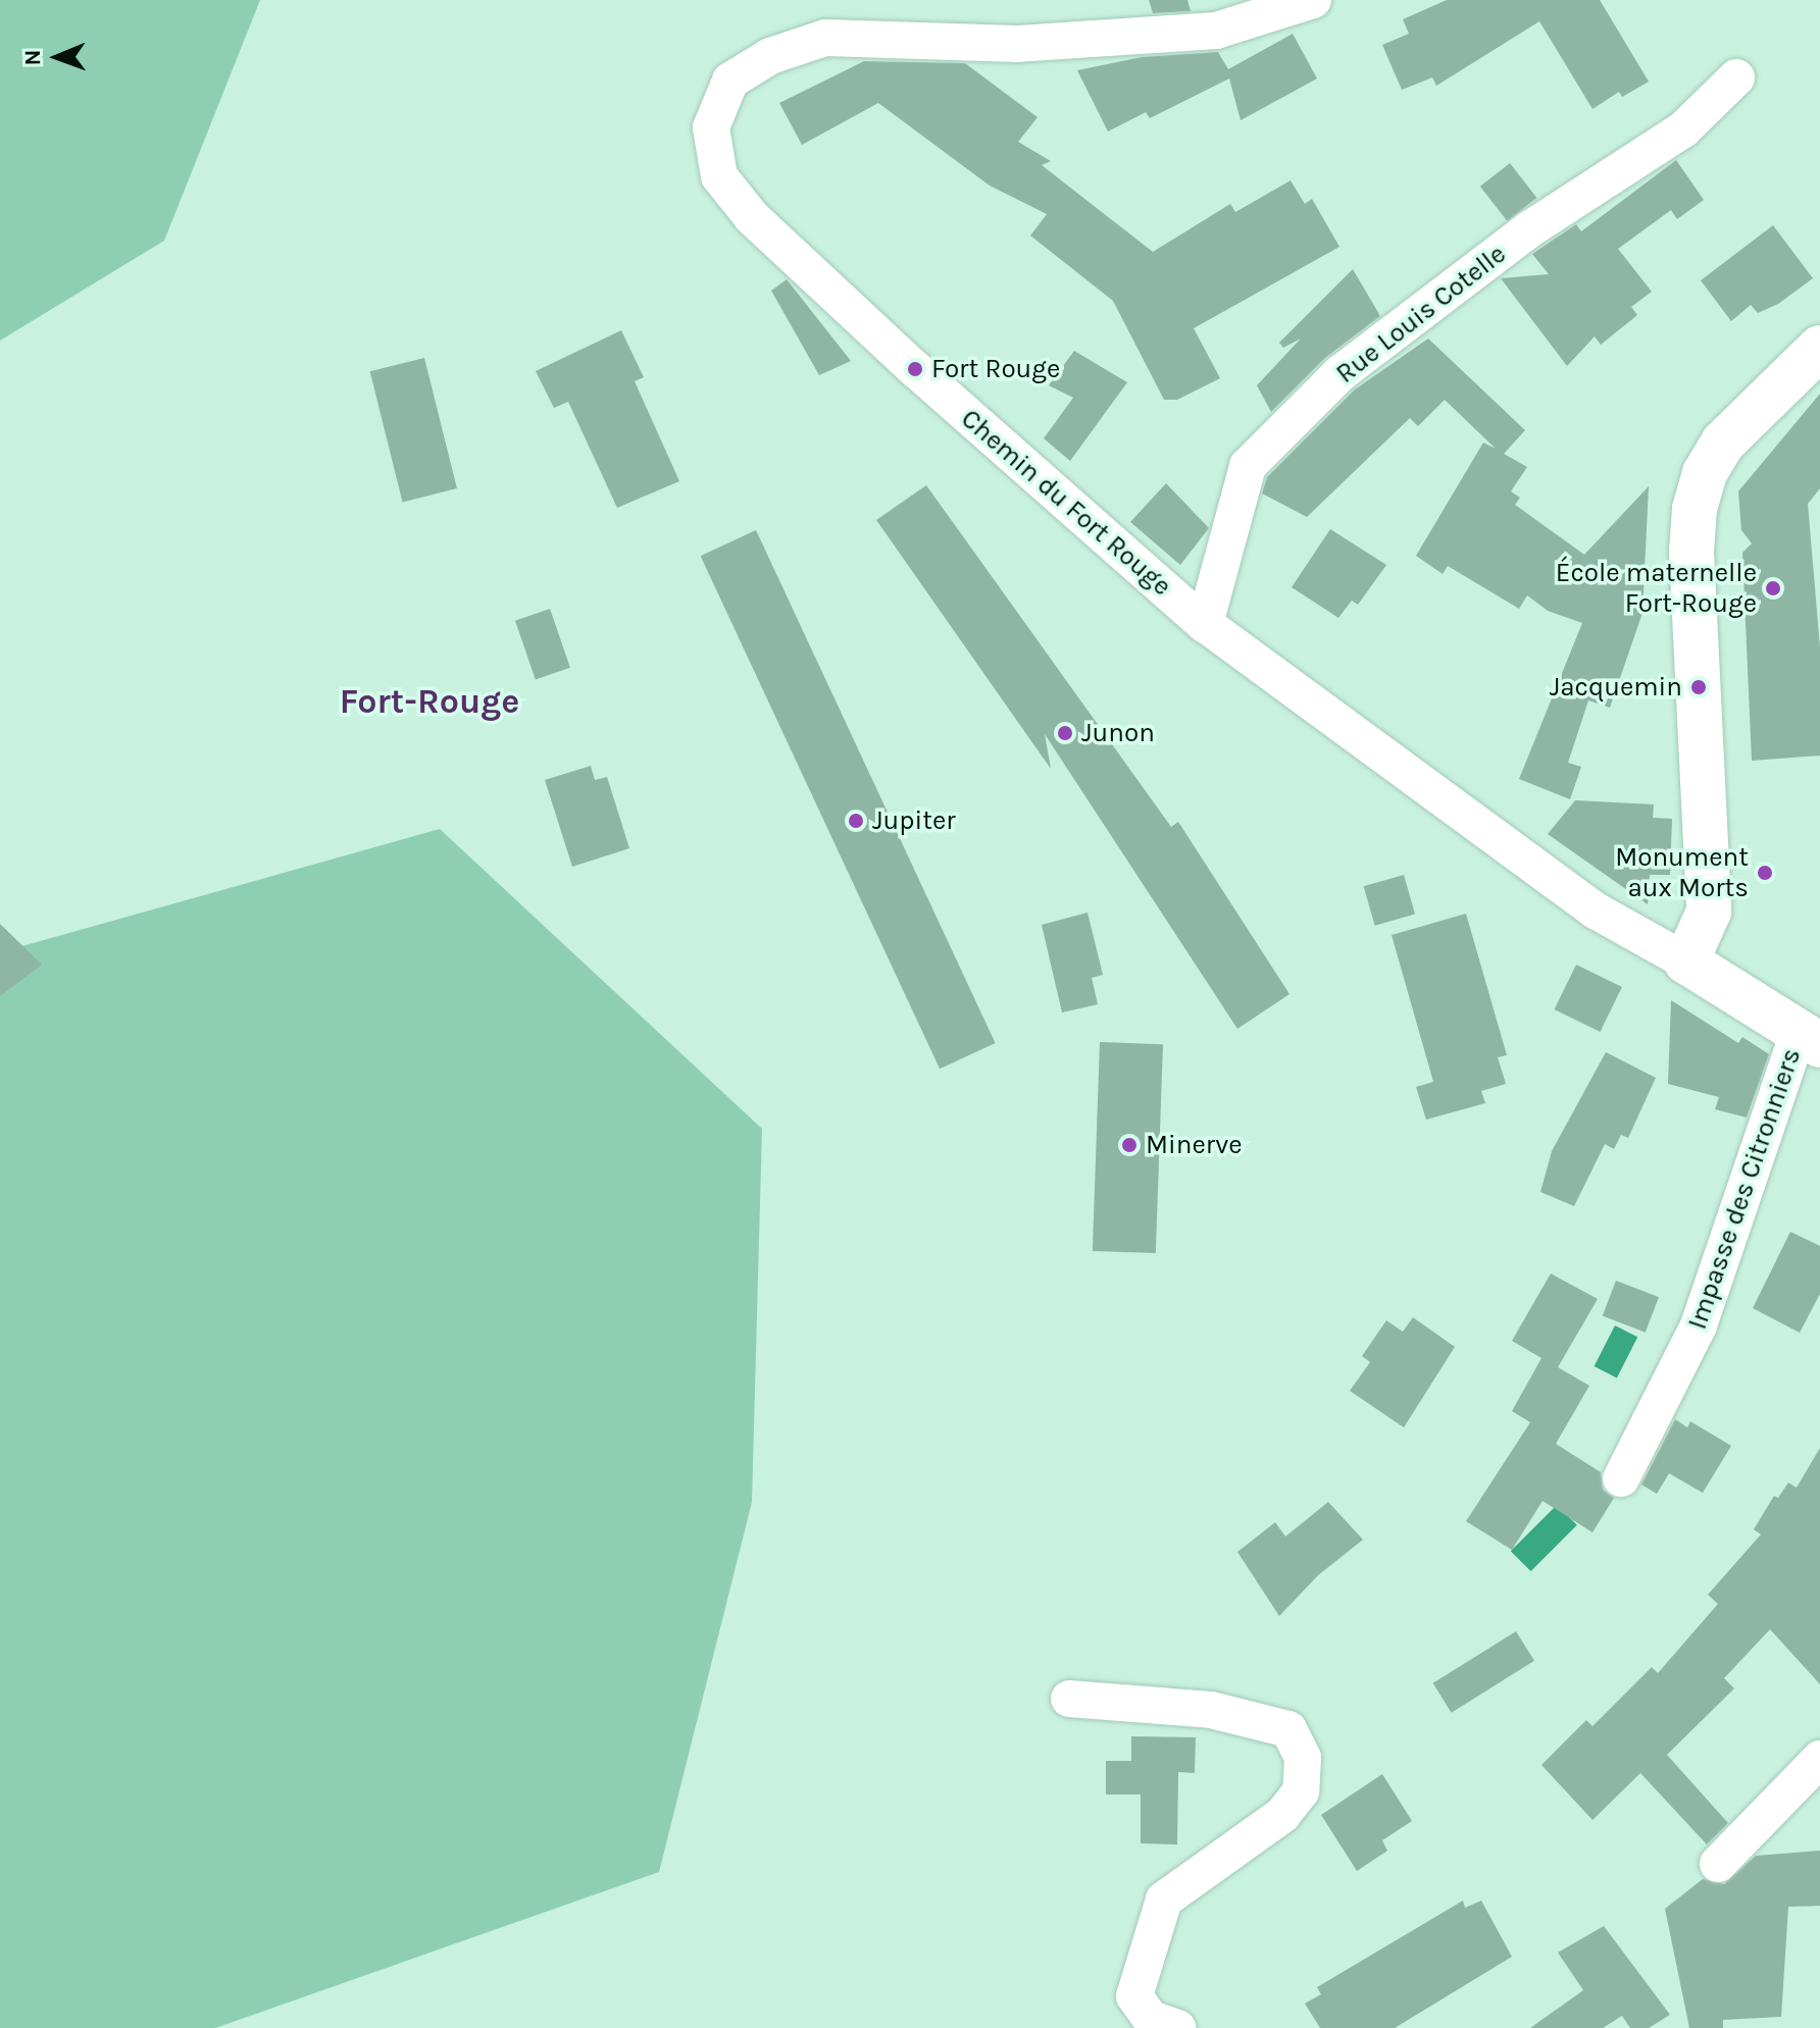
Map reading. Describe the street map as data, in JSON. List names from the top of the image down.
{
  "streets": {
    "main road": ["Chemin du Fort Rouge"],
    "street": ["Rue Louis Cotelle", "Impasse des Citronniers"]
  },
  "crossings": [
    ["Rue Louis Cotelle", "Chemin du Fort Rouge"],
    ["Chemin du Fort Rouge", "Impasse des Citronniers"]
  ],
  "districts": ["Fort-Rouge"],
  "places": [
    "Fort Rouge",
    "École maternelle Fort-Rouge",
    "Jacquemin",
    "Junon",
    "Jupiter",
    "Monument aux Morts",
    "Minerve"
  ],
  "north": "left"
}
